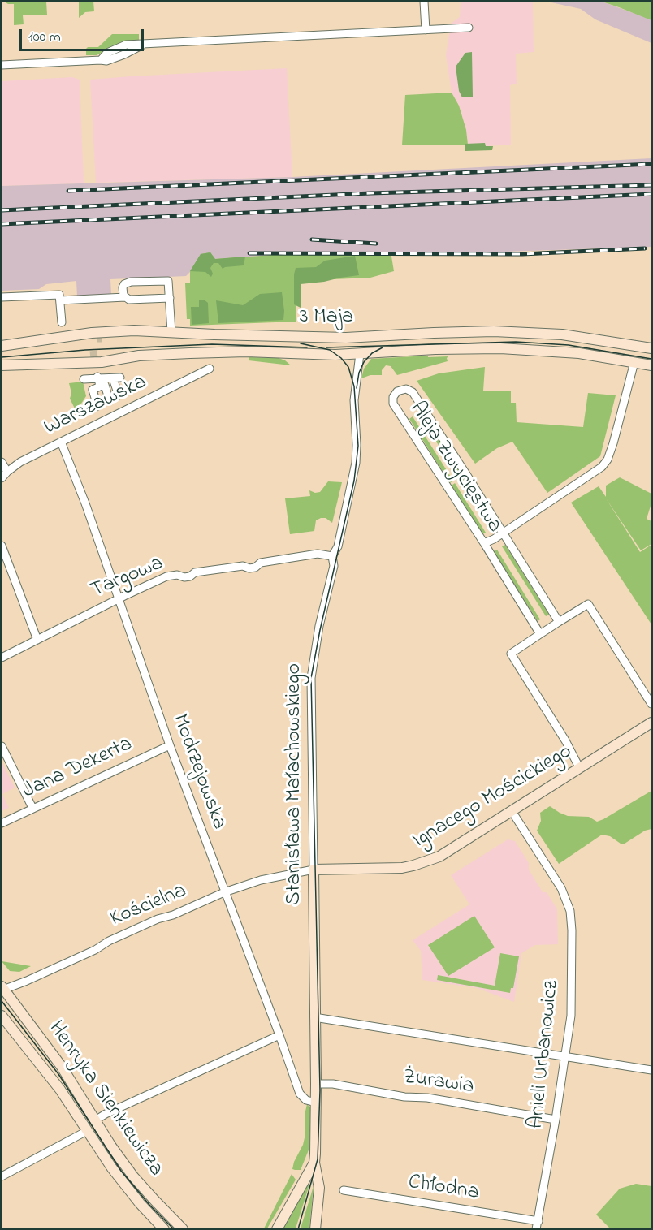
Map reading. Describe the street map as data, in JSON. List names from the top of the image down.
{
  "streets": {
    "main road": [
      "3 Maja",
      "Stanisława Małachowskiego",
      "Ignacego Mościckiego",
      "Henryka Sienkiewicza"
    ],
    "street": [
      "Warszawska",
      "Aleja Zwycięstwa",
      "Targowa",
      "Jana Dekerta",
      "Modrzejowska",
      "Kościelna",
      "Anieli Urbanowicz",
      "Żurawia",
      "Chłodna"
    ]
  },
  "crossings": [
    ["3 Maja", "Stanisława Małachowskiego"],
    ["Warszawska", "Modrzejowska"],
    ["Targowa", "Modrzejowska"],
    ["Targowa", "Stanisława Małachowskiego"],
    ["Jana Dekerta", "Modrzejowska"],
    ["Modrzejowska", "Stanisława Małachowskiego"],
    ["Modrzejowska", "Kościelna"],
    ["Stanisława Małachowskiego", "Ignacego Mościckiego"],
    ["Stanisława Małachowskiego", "Kościelna"],
    ["Stanisława Małachowskiego", "Żurawia"],
    ["Ignacego Mościckiego", "Kościelna"],
    ["Ignacego Mościckiego", "Anieli Urbanowicz"],
    ["Kościelna", "Henryka Sienkiewicza"],
    ["Anieli Urbanowicz", "Żurawia"],
    ["Anieli Urbanowicz", "Chłodna"]
  ],
  "scale_bar": "100 m"
}
